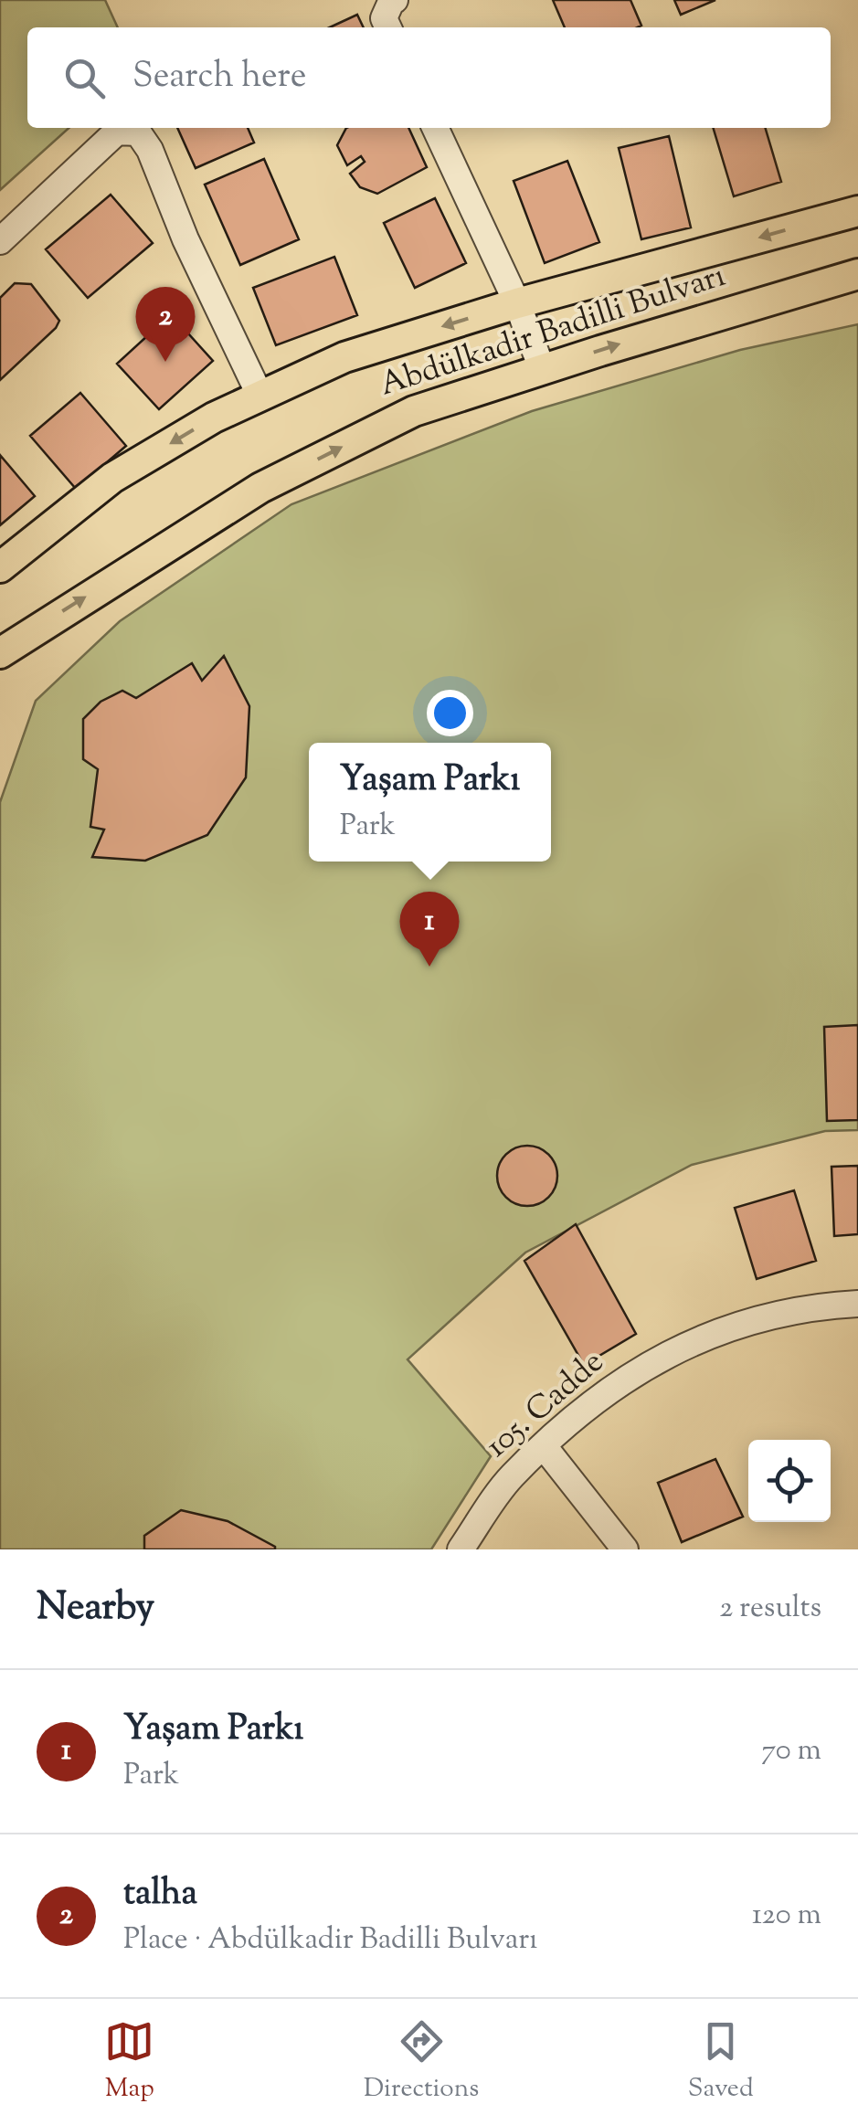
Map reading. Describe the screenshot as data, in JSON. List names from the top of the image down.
{
  "streets": {
    "main road": ["Abdülkadir Badilli Bulvarı"],
    "street": ["105. Cadde"]
  },
  "page": {
    "search": "Search here",
    "pins": ["2", "1"],
    "popup": ["Yaşam Parkı", "Park"],
    "heading": ["Nearby", "2 results"],
    "list": [
      {
        "mark": "1",
        "name": "Yaşam Parkı",
        "note": "Park",
        "value": "70 m"
      },
      {
        "mark": "2",
        "name": "talha",
        "note": "Place · Abdülkadir Badilli Bulvarı",
        "value": "120 m"
      }
    ],
    "nav": ["Map", "Directions", "Saved"]
  }
}
